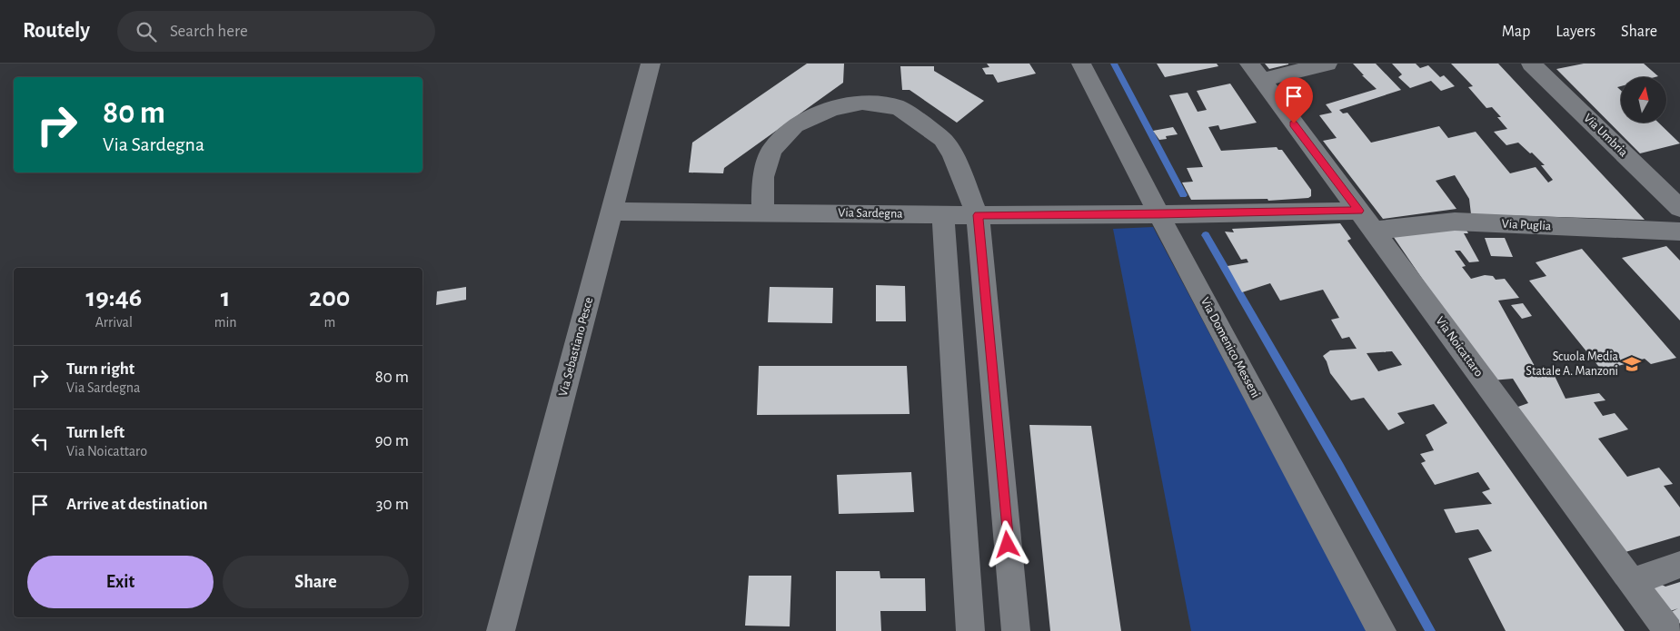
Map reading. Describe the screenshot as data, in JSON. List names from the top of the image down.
{
  "streets": {
    "street": [
      "Via Umbria",
      "Via Sardegna",
      "Via Puglia",
      "Via Sebastiano Pesce",
      "Via Noicattaro",
      "Via Domenico Messeni"
    ]
  },
  "crossings": [
    ["Via Sardegna", "Via Sebastiano Pesce"],
    ["Via Sardegna", "Via Noicattaro"],
    ["Via Sardegna", "Via Domenico Messeni"],
    ["Via Puglia", "Via Noicattaro"]
  ],
  "places": {
    "school or university": ["Scuola Media Statale A. Manzoni"]
  },
  "north": "top",
  "page": {
    "header": "Routely",
    "search": "Search here",
    "nav": ["Map", "Layers", "Share"],
    "turn": ["80 m", "Via Sardegna"],
    "eta": [
      "19:46",
      "Arrival",
      "1",
      "min",
      "200",
      "m"
    ],
    "list": [
      {
        "name": "Turn right",
        "note": "Via Sardegna",
        "value": "80 m"
      },
      {
        "name": "Turn left",
        "note": "Via Noicattaro",
        "value": "90 m"
      },
      {
        "name": "Arrive at destination",
        "value": "30 m"
      }
    ],
    "buttons": ["Exit", "Share"]
  }
}
